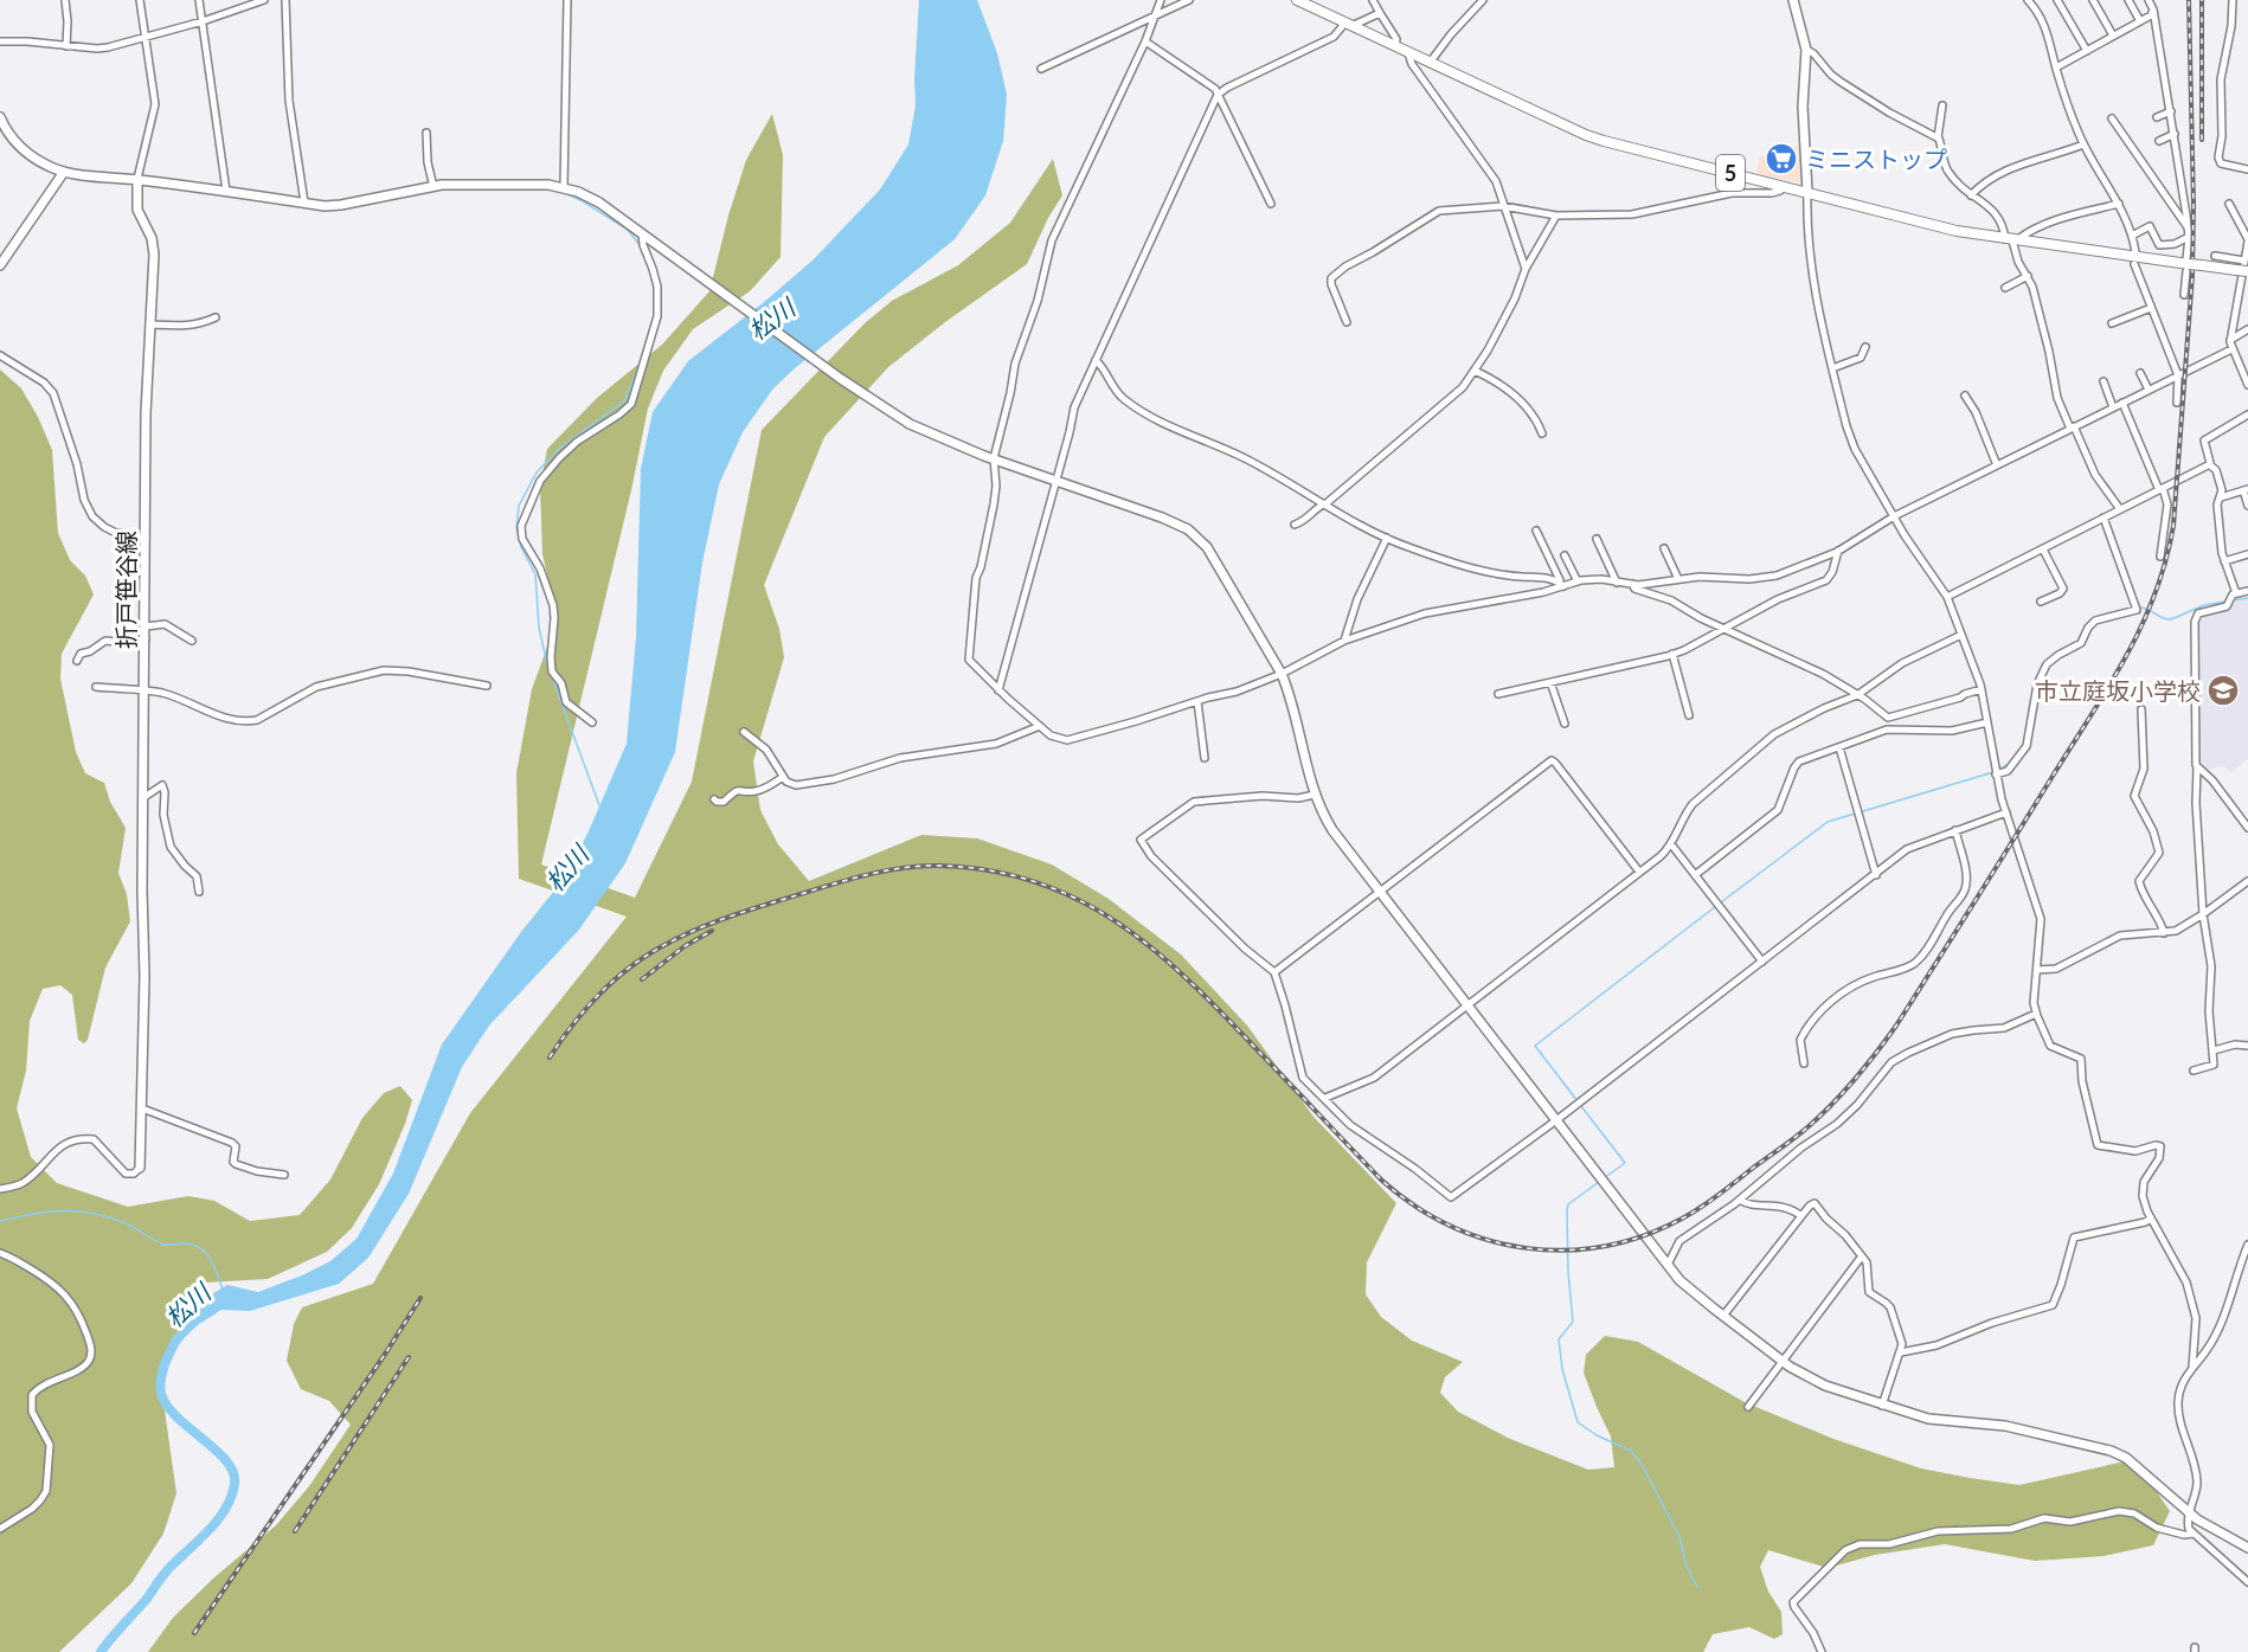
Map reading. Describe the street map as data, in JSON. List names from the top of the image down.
{
  "streets": {
    "main road": ["5"],
    "street": ["折戸笹谷線"]
  },
  "water": ["松川"],
  "places": {
    "supermarket": ["ミニストップ"],
    "school or university": ["市立庭坂小学校"]
  }
}
